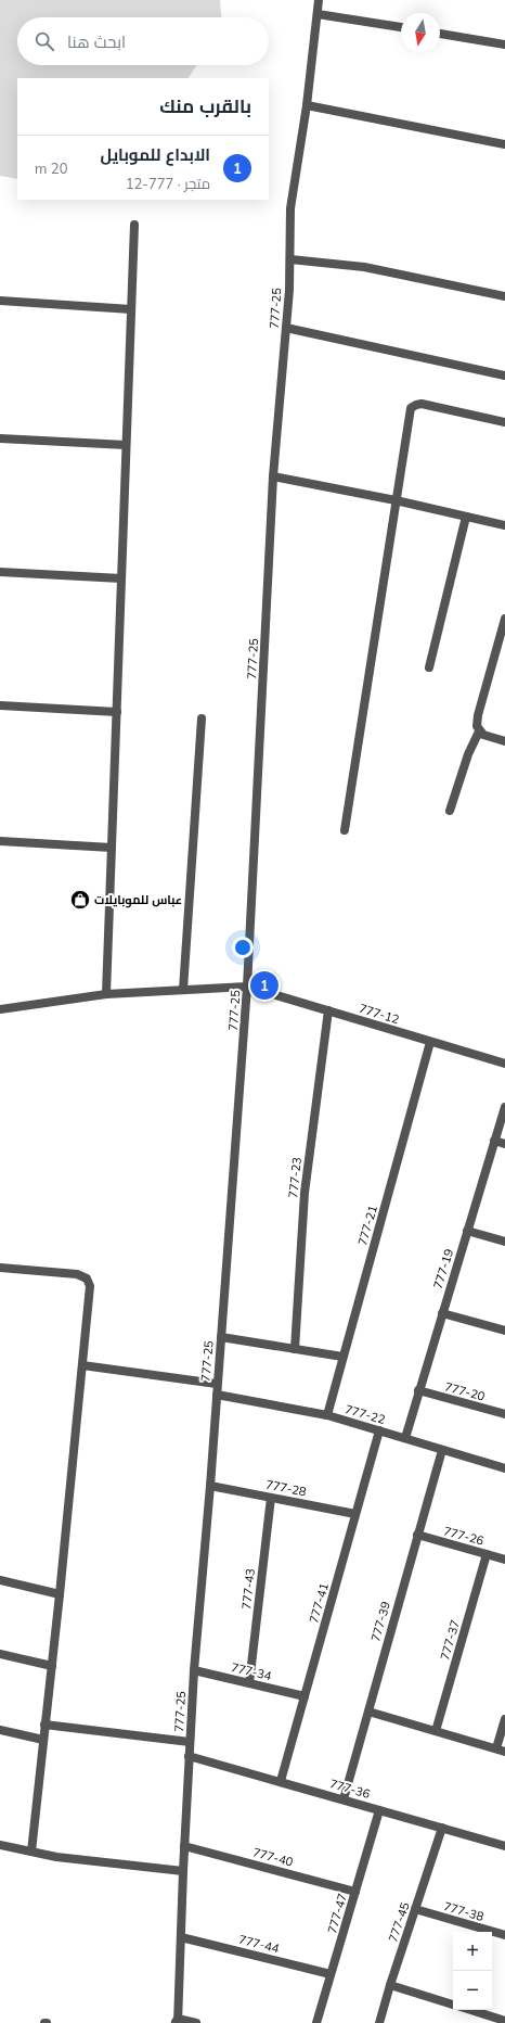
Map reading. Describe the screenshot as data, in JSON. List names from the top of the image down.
{
  "streets": {
    "street": [
      "777-25",
      "777-12",
      "777-23",
      "777-21",
      "777-19",
      "777-20",
      "777-22",
      "777-28",
      "777-26",
      "777-43",
      "777-41",
      "777-39",
      "777-37",
      "777-34",
      "777-36",
      "777-40",
      "777-38",
      "777-47",
      "777-45",
      "777-44"
    ]
  },
  "crossings": [
    ["777-25", "777-12"],
    ["777-25", "777-22"],
    ["777-25", "777-28"],
    ["777-25", "777-34"],
    ["777-25", "777-36"],
    ["777-25", "777-40"],
    ["777-25", "777-44"],
    ["777-12", "777-23"],
    ["777-12", "777-21"],
    ["777-21", "777-22"],
    ["777-19", "777-20"],
    ["777-19", "777-22"],
    ["777-22", "777-41"],
    ["777-22", "777-39"],
    ["777-28", "777-43"],
    ["777-28", "777-41"],
    ["777-26", "777-39"],
    ["777-26", "777-37"],
    ["777-43", "777-34"],
    ["777-41", "777-34"],
    ["777-41", "777-36"],
    ["777-39", "777-36"],
    ["777-36", "777-47"],
    ["777-36", "777-45"],
    ["777-40", "777-47"],
    ["777-38", "777-45"],
    ["777-47", "777-44"]
  ],
  "places": {
    "shop": ["عباس للموبايلات"]
  },
  "north": "bottom",
  "page": {
    "search": "ابحث هنا",
    "heading": "بالقرب منك",
    "list": [
      {
        "mark": "1",
        "name": "الابداع للموبايل",
        "note": "متجر · 777-12",
        "value": "20 m"
      }
    ],
    "pins": "1",
    "map_buttons": ["+", "−"]
  }
}
